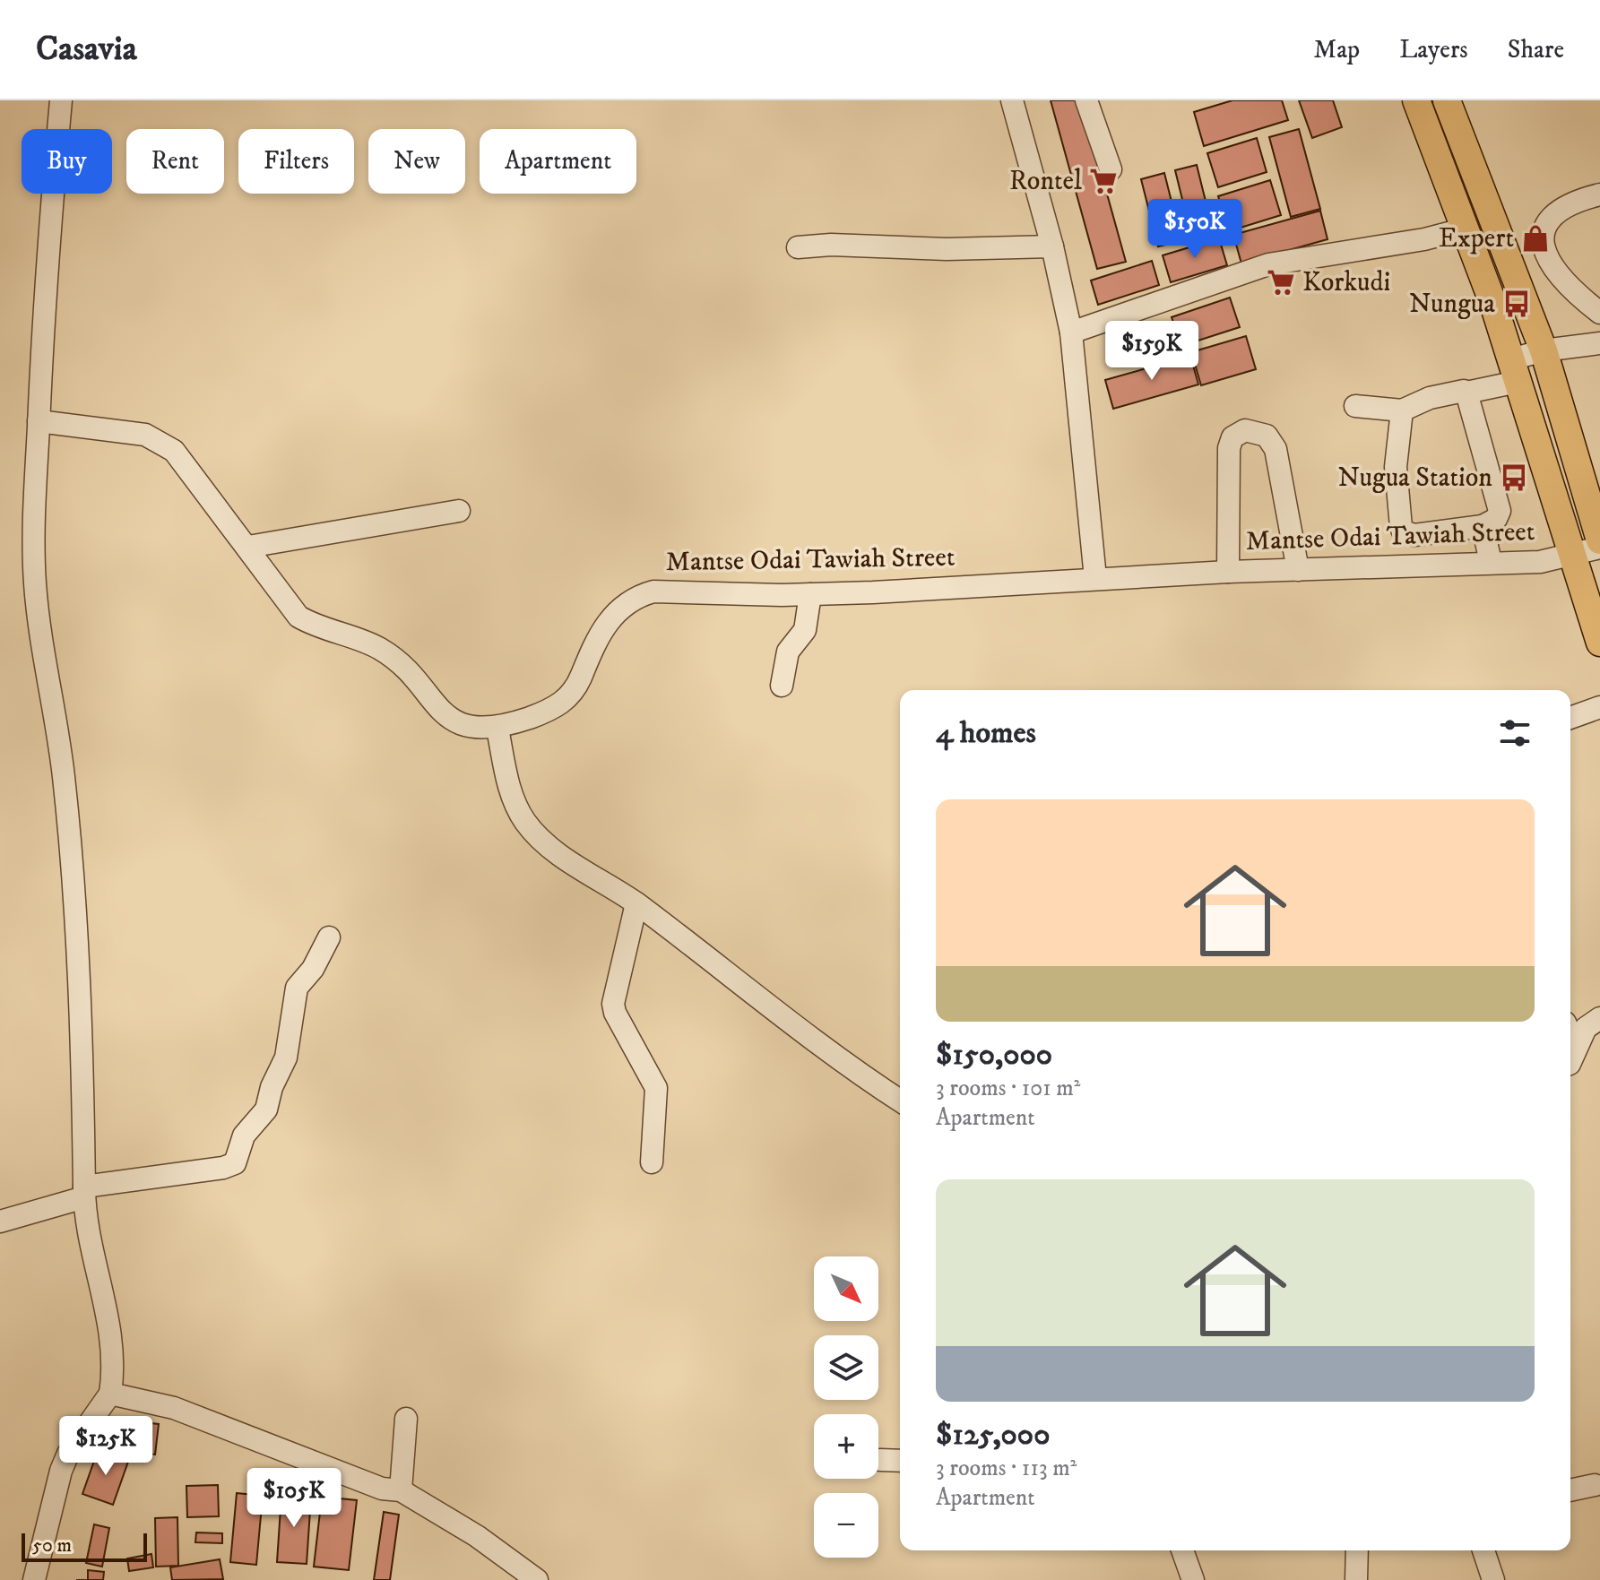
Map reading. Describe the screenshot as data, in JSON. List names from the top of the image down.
{
  "streets": {
    "street": ["Mantse Odai Tawiah Street"]
  },
  "places": {
    "supermarket": ["Rontel", "Korkudi"],
    "shop": ["Expert"],
    "bus stop": ["Nungua", "Nugua Station"]
  },
  "scale_bar": "50 m",
  "north": "bottom right",
  "page": {
    "header": "Casavia",
    "nav": ["Map", "Layers", "Share"],
    "chip": [
      "Buy",
      "Rent",
      "Filters",
      "New",
      "Apartment"
    ],
    "price": [
      "$150K",
      "$159K",
      "$125K",
      "$105K"
    ],
    "heading": "4 homes",
    "list": [
      {
        "name": "$150,000",
        "note": "3 rooms · 101 m² · Apartment"
      },
      {
        "name": "$125,000",
        "note": "3 rooms · 113 m² · Apartment"
      }
    ],
    "map_buttons": ["+", "−"],
    "scale": "50 m"
  }
}
